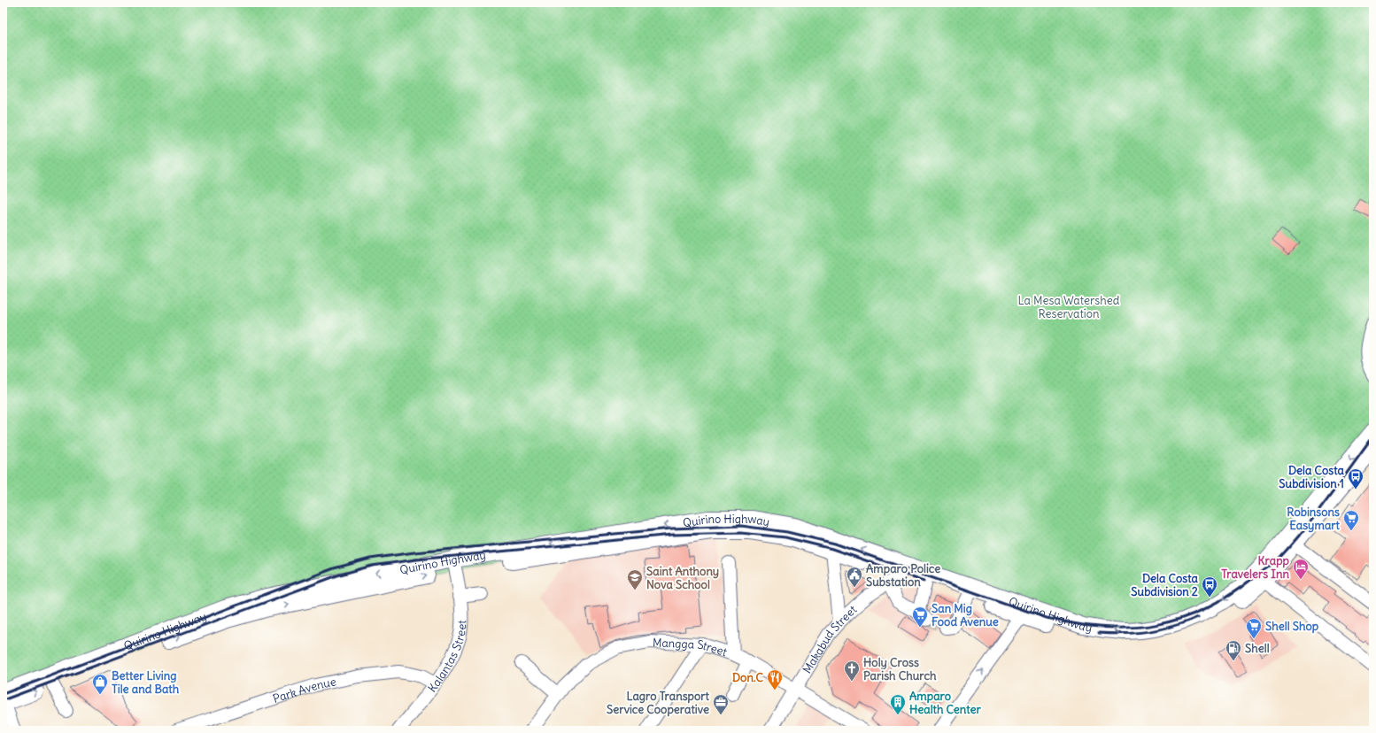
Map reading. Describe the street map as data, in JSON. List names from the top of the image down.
{
  "streets": {
    "main road": ["Quirino Highway"],
    "street": [
      "Makabud Street",
      "Mangga Street",
      "Kalantas Street",
      "Park Avenue"
    ]
  },
  "crossings": [
    ["Quirino Highway", "Makabud Street"],
    ["Quirino Highway", "Kalantas Street"],
    ["Makabud Street", "Mangga Street"],
    ["Kalantas Street", "Park Avenue"]
  ],
  "parks": ["La Mesa Watershed Reservation"],
  "places": {
    "bus stop": ["Dela Costa Subdivision 1", "Dela Costa Subdivision 2"],
    "supermarket": ["Robinsons Easymart", "San Mig Food Avenue", "Shell Shop"],
    "hotel": ["Krapp Travelers Inn"],
    "public building": ["Amparo Police Substation"],
    "school or university": ["Saint Anthony Nova School"],
    "fuel station": ["Shell"],
    "church": ["Holy Cross Parish Church"],
    "restaurant": ["Don.C"],
    "shop": ["Better Living Tile and Bath"],
    "office": ["Lagro Transport Service Cooperative"],
    "building": ["Amparo Health Center"]
  }
}
